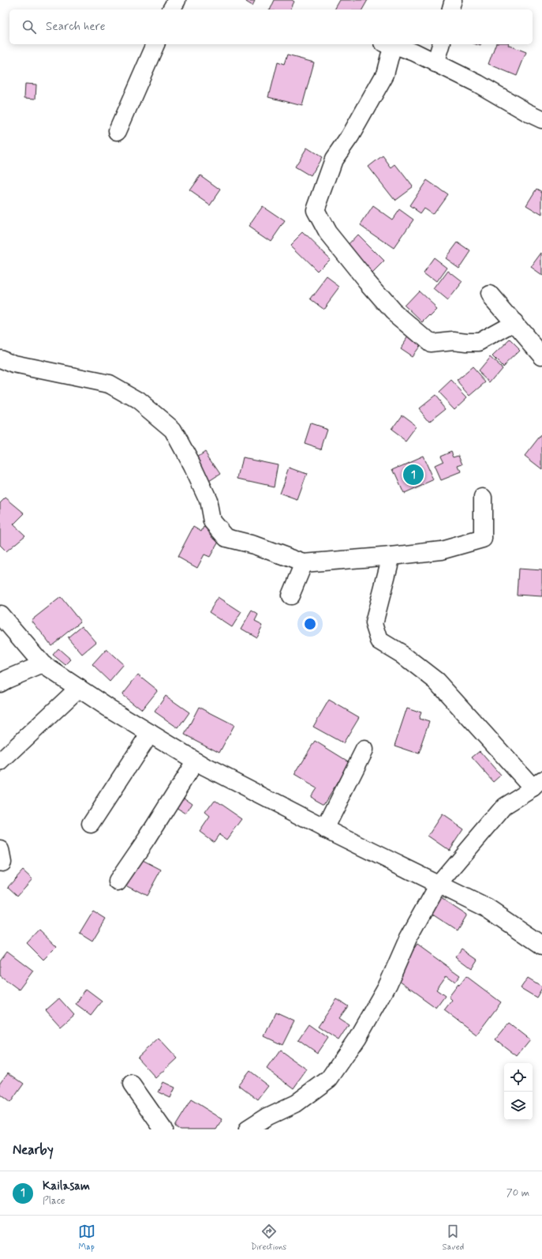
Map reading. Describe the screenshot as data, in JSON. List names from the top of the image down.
{
  "page": {
    "search": "Search here",
    "pins": "1",
    "heading": "Nearby",
    "list": [
      {
        "mark": "1",
        "name": "Kailasam",
        "note": "Place",
        "value": "70 m"
      }
    ],
    "nav": ["Map", "Directions", "Saved"]
  }
}
